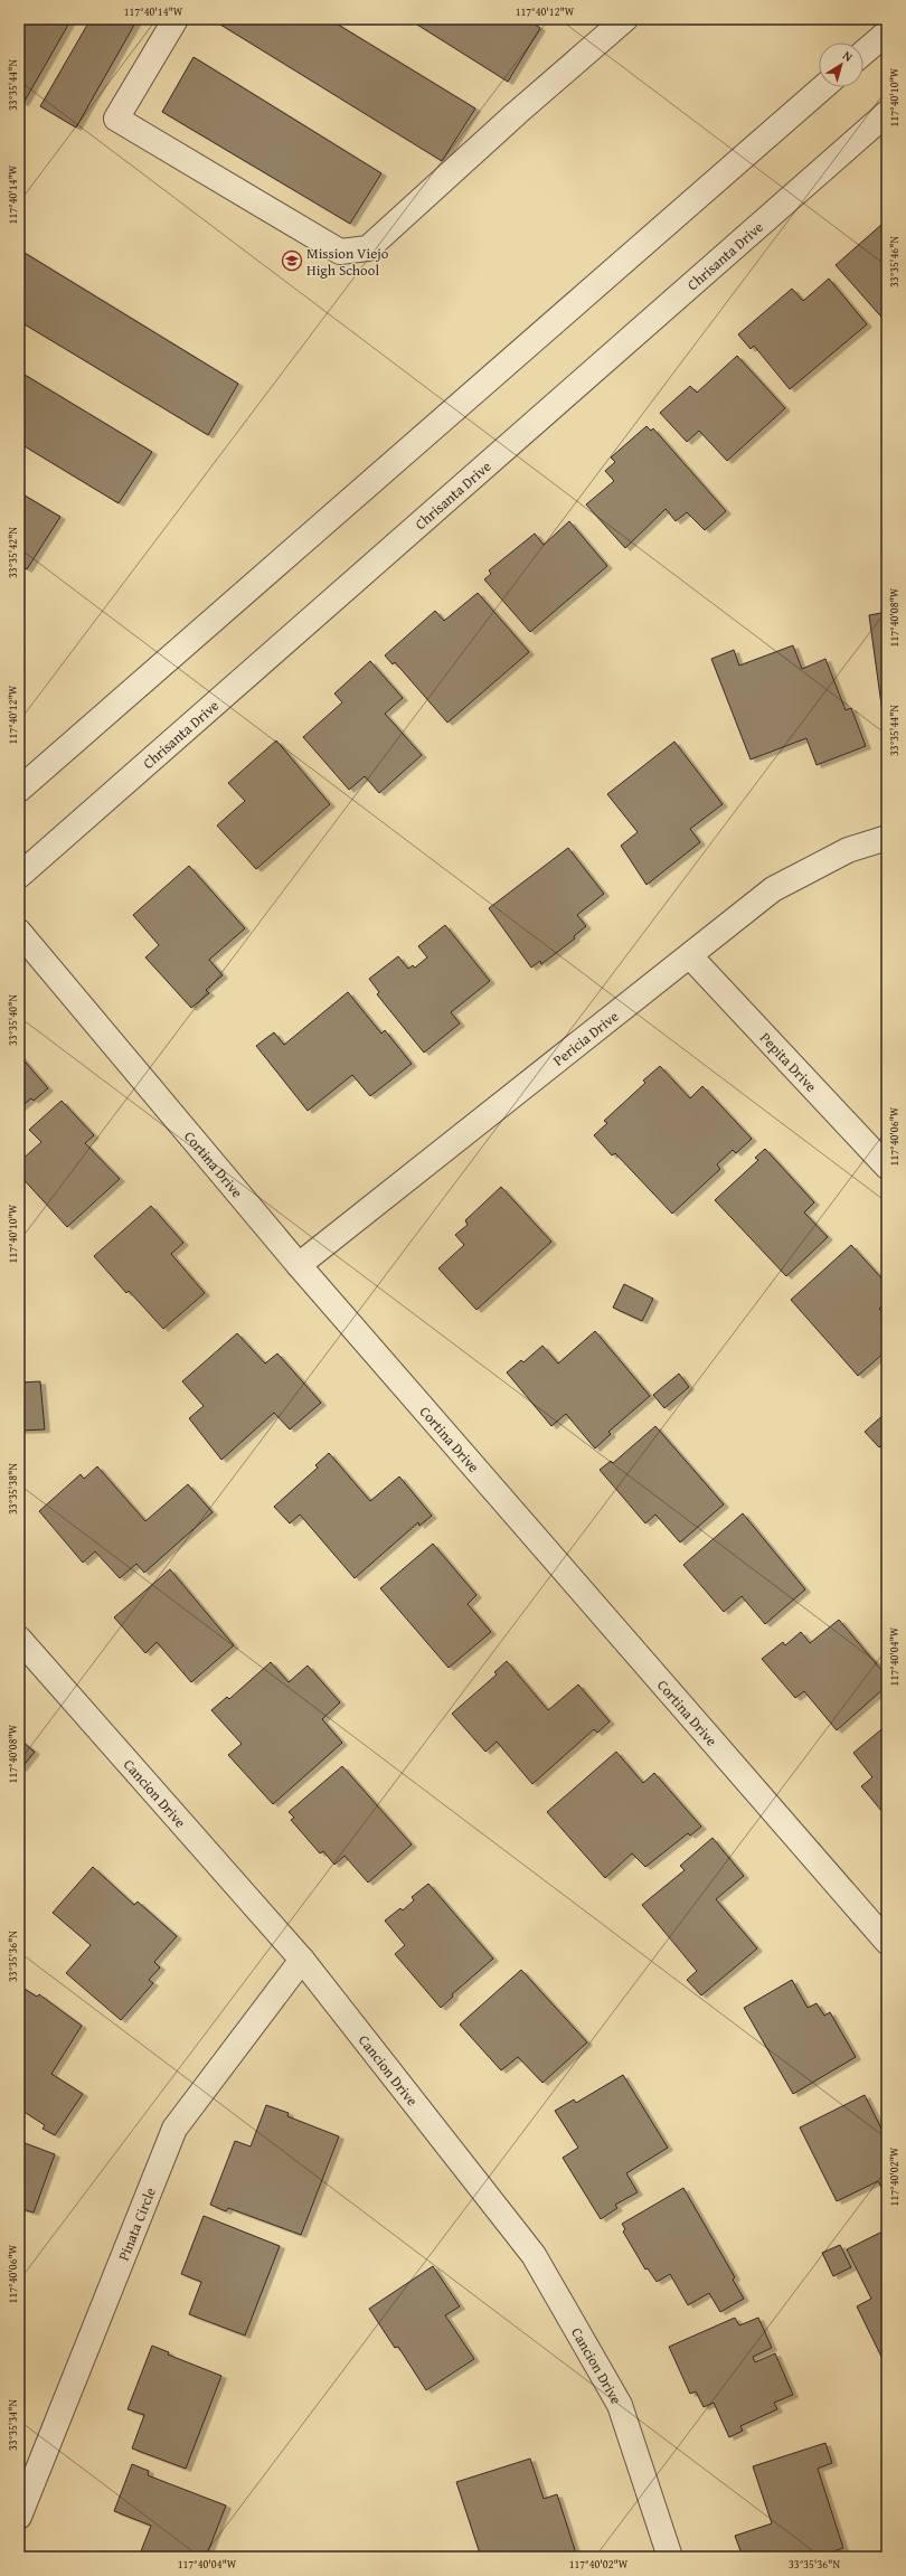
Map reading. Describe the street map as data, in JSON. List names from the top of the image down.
{
  "streets": {
    "street": [
      "Chrisanta Drive",
      "Pericia Drive",
      "Pepita Drive",
      "Cortina Drive",
      "Cancion Drive",
      "Pinata Circle"
    ]
  },
  "crossings": [
    ["Pericia Drive", "Pepita Drive"],
    ["Pericia Drive", "Cortina Drive"],
    ["Cancion Drive", "Pinata Circle"]
  ],
  "places": {
    "school or university": ["Mission Viejo High School"]
  },
  "north": "top right",
  "coordinates": [
    "117°40'14\"W",
    "117°40'12\"W",
    "33°35'44\"N",
    "117°40'10\"W",
    "33°35'46\"N",
    "33°35'42\"N",
    "117°40'08\"W",
    "33°35'40\"N",
    "117°40'06\"W",
    "33°35'38\"N",
    "117°40'04\"W",
    "33°35'36\"N",
    "117°40'02\"W",
    "33°35'34\"N"
  ]
}
